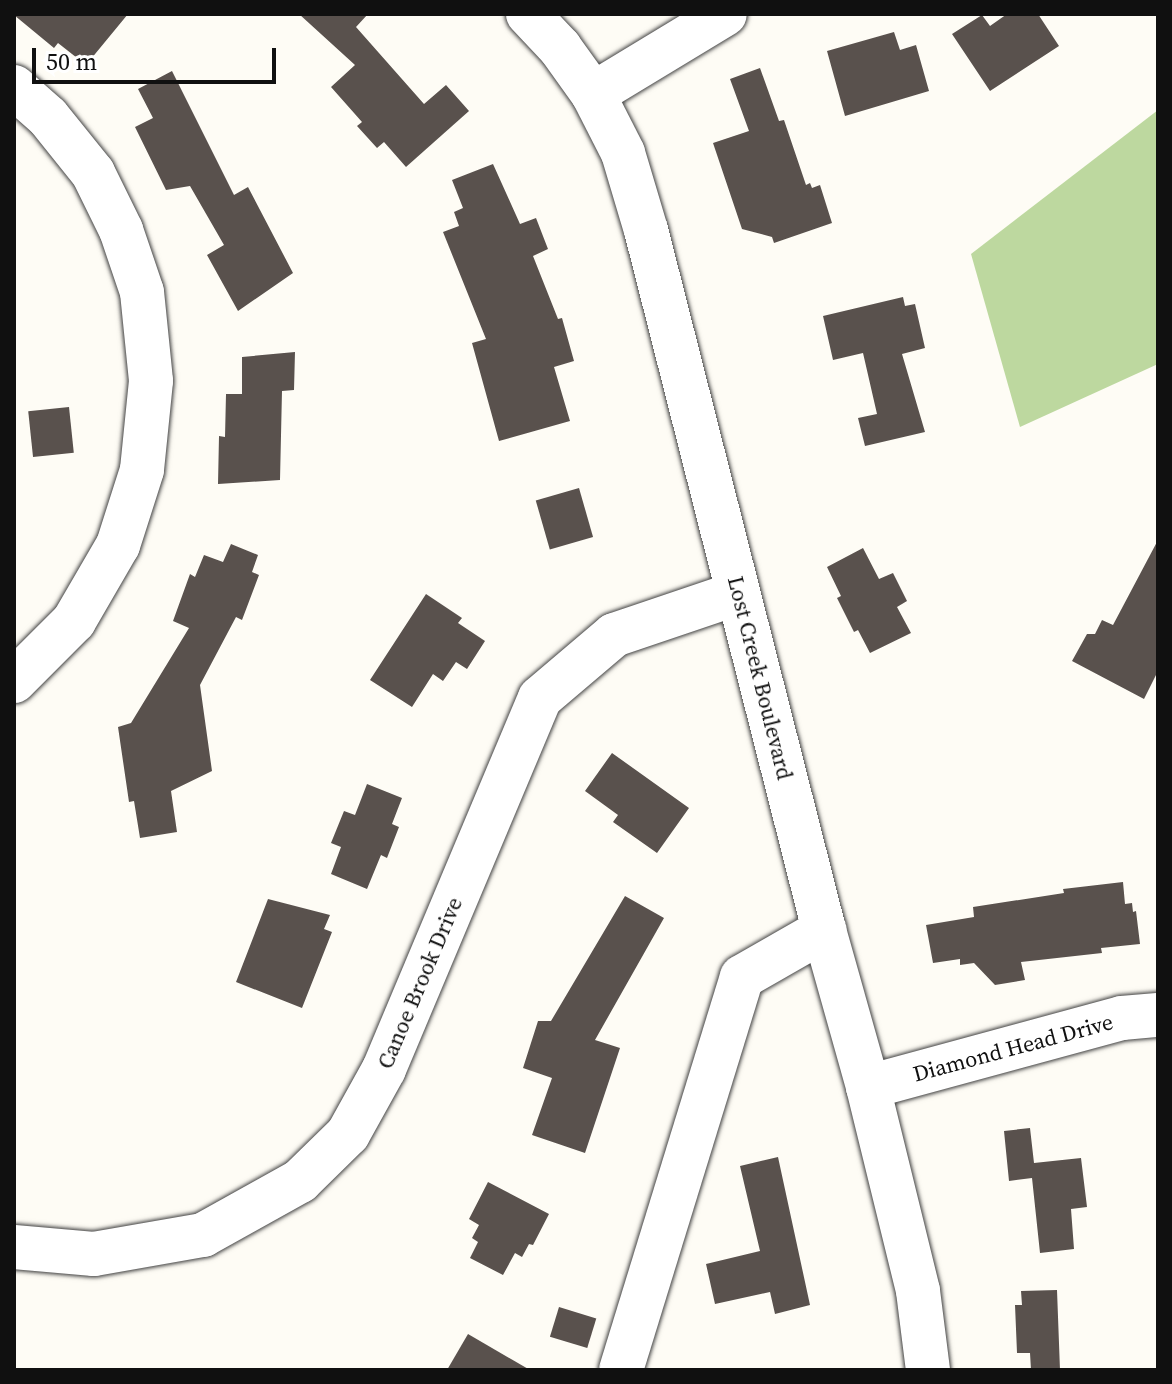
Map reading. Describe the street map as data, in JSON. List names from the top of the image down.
{
  "streets": {
    "street": ["Lost Creek Boulevard", "Canoe Brook Drive", "Diamond Head Drive"]
  },
  "crossings": [
    ["Lost Creek Boulevard", "Canoe Brook Drive"],
    ["Lost Creek Boulevard", "Diamond Head Drive"]
  ],
  "scale_bar": "50 m"
}
